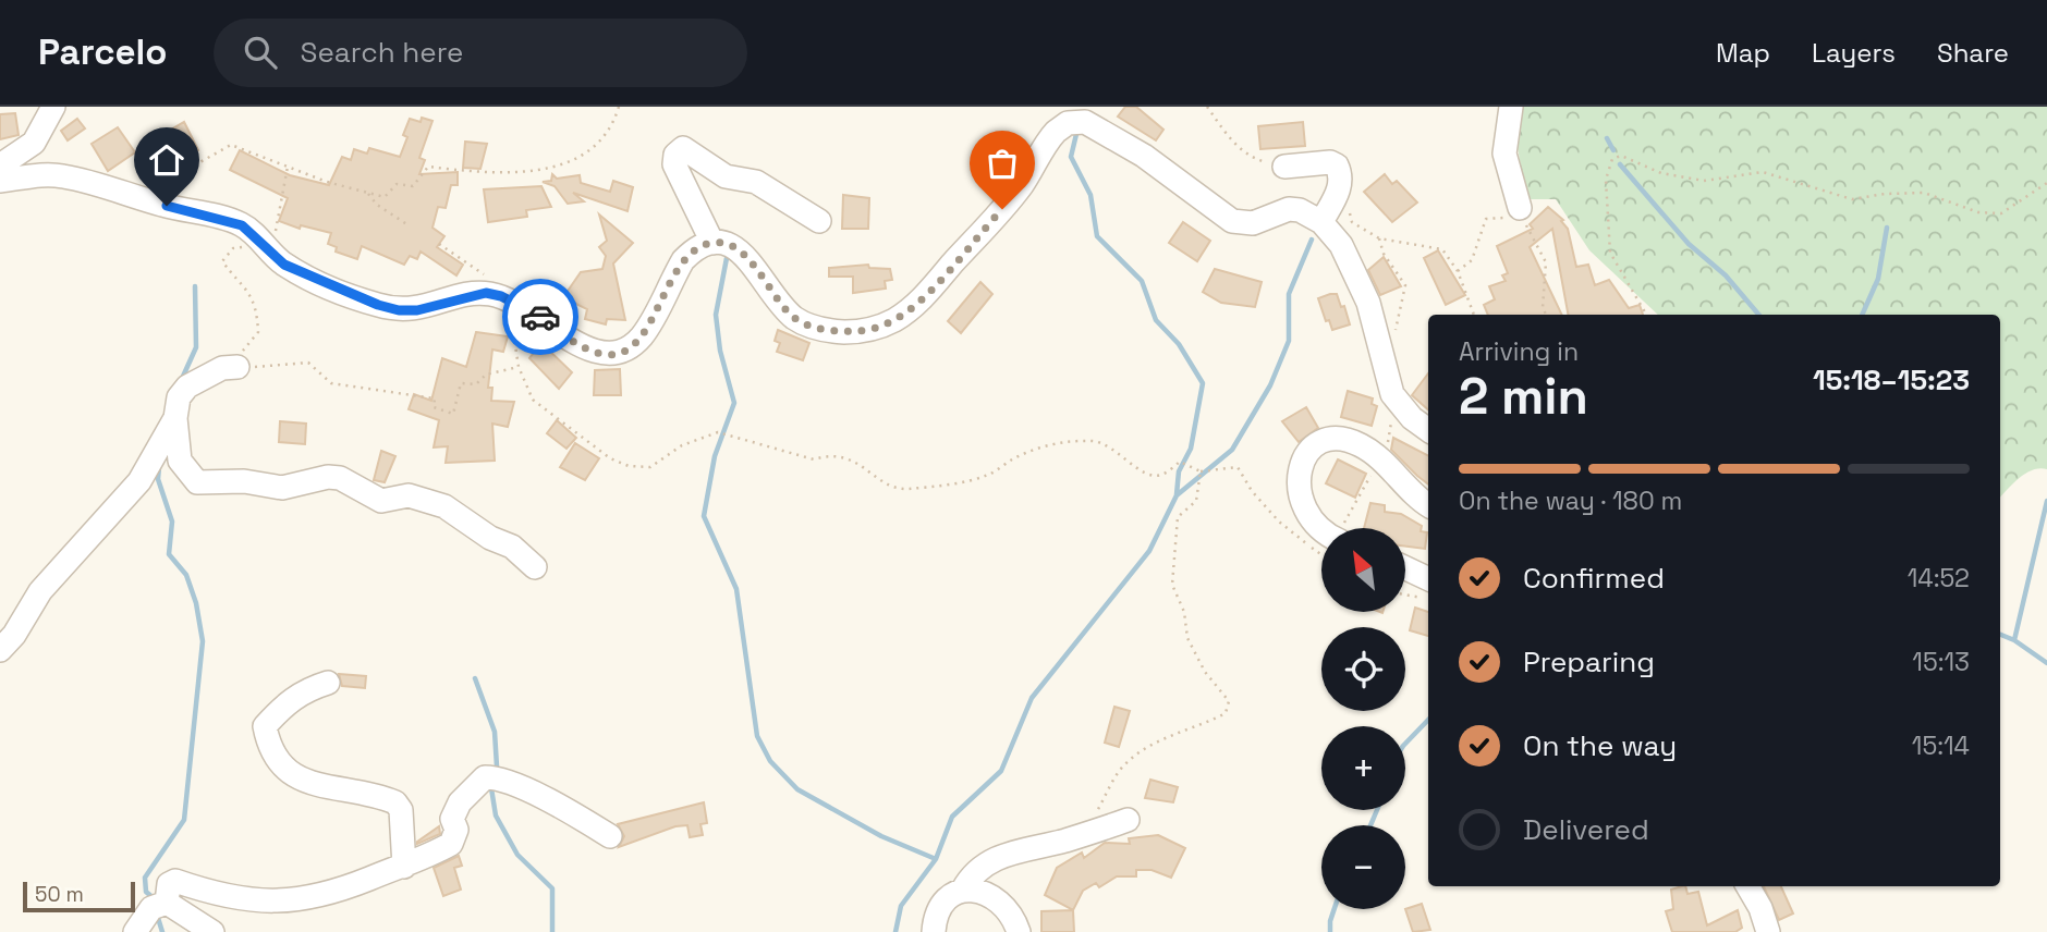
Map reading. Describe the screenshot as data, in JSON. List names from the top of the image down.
{
  "scale_bar": "50 m",
  "north": "top left",
  "page": {
    "header": "Parcelo",
    "search": "Search here",
    "nav": ["Map", "Layers", "Share"],
    "heading": ["2 min", "Arriving in", "15:18–15:23"],
    "bar": "On the way · 180 m",
    "map_buttons": ["+", "−"],
    "list": [
      ["Confirmed", "14:52"],
      ["Preparing", "15:13"],
      ["On the way", "15:14"],
      "Delivered"
    ],
    "scale": "50 m"
  }
}
